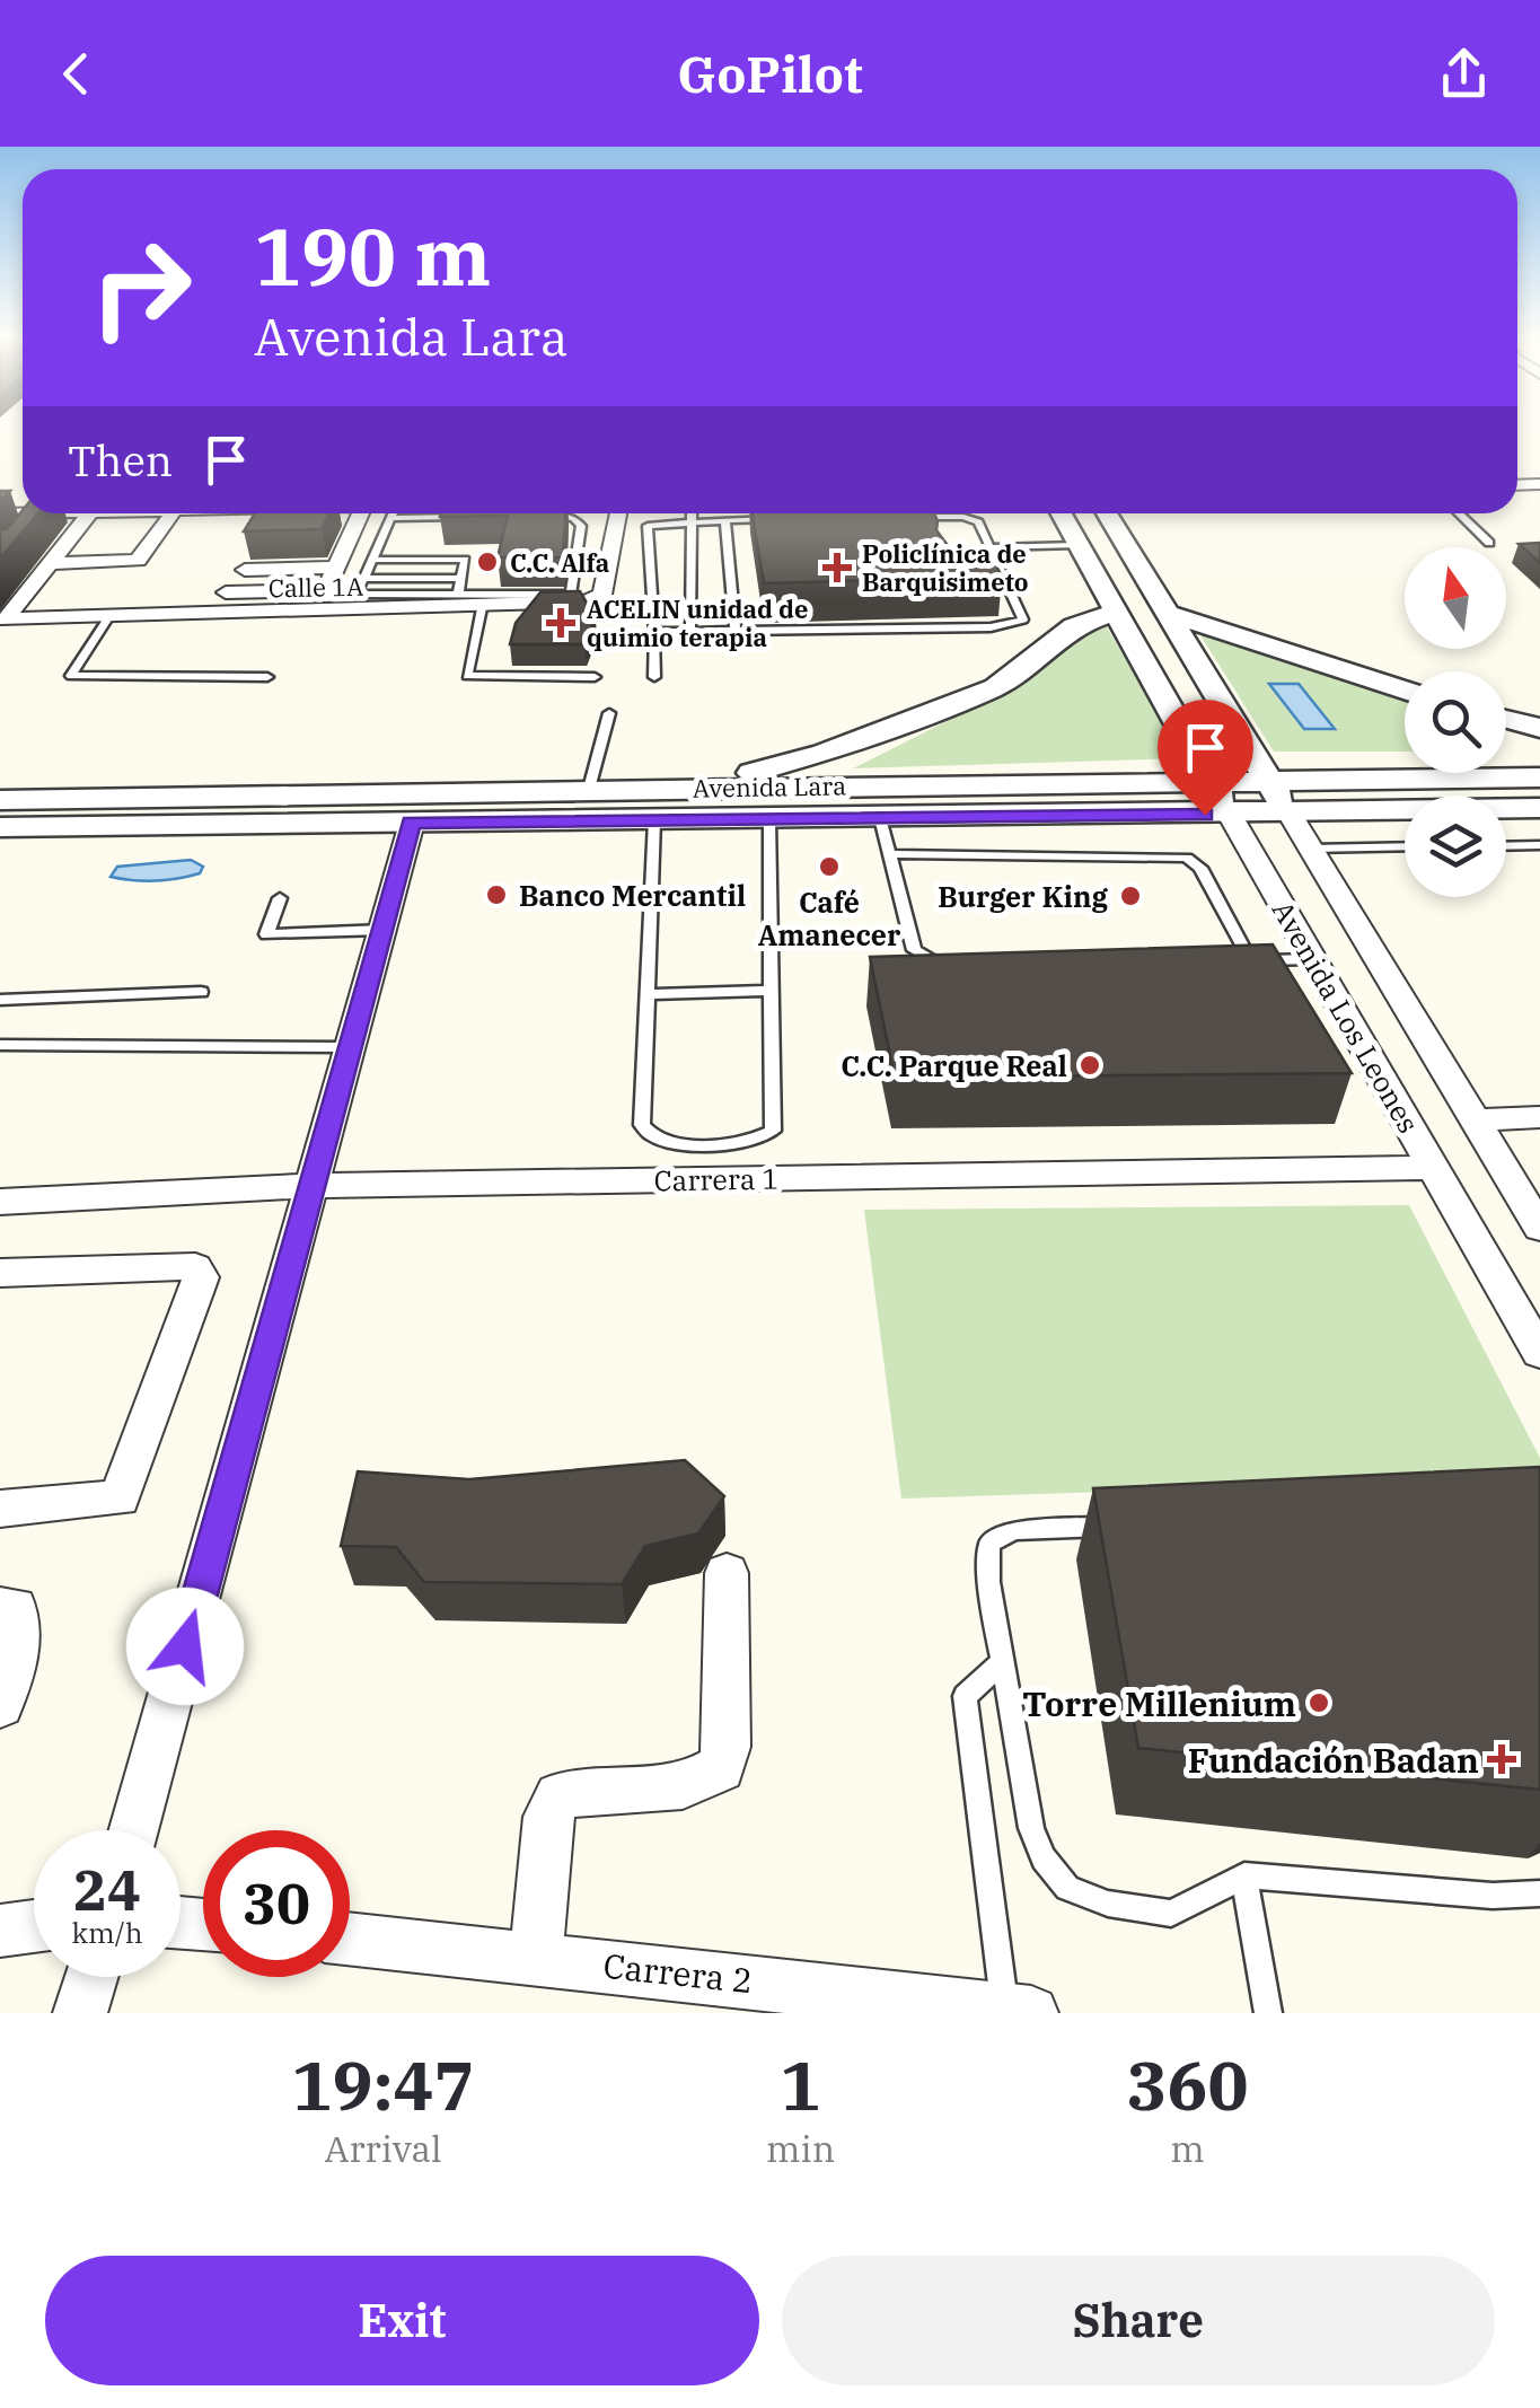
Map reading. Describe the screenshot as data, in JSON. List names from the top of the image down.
{
  "streets": {
    "street": [
      "Calle 1A",
      "Avenida Lara",
      "Avenida Los Leones",
      "Carrera 1",
      "Carrera 2"
    ]
  },
  "crossings": [
    ["Avenida Lara", "Avenida Los Leones"],
    ["Avenida Los Leones", "Carrera 1"]
  ],
  "places": {
    "other": [
      "C.C. Alfa",
      "Café Amanecer",
      "Banco Mercantil",
      "Burger King",
      "C.C. Parque Real",
      "Torre Millenium"
    ],
    "health": ["Policlínica de Barquisimeto", "ACELIN unidad de quimio terapia", "Fundación Badan"]
  },
  "north": "top",
  "page": {
    "header": "GoPilot",
    "turn": ["190 m", "Avenida Lara"],
    "then": "Then",
    "speed": "24 km/h",
    "limit": "30",
    "eta": [
      "19:47",
      "Arrival",
      "1",
      "min",
      "360",
      "m"
    ],
    "buttons": ["Exit", "Share"]
  }
}
